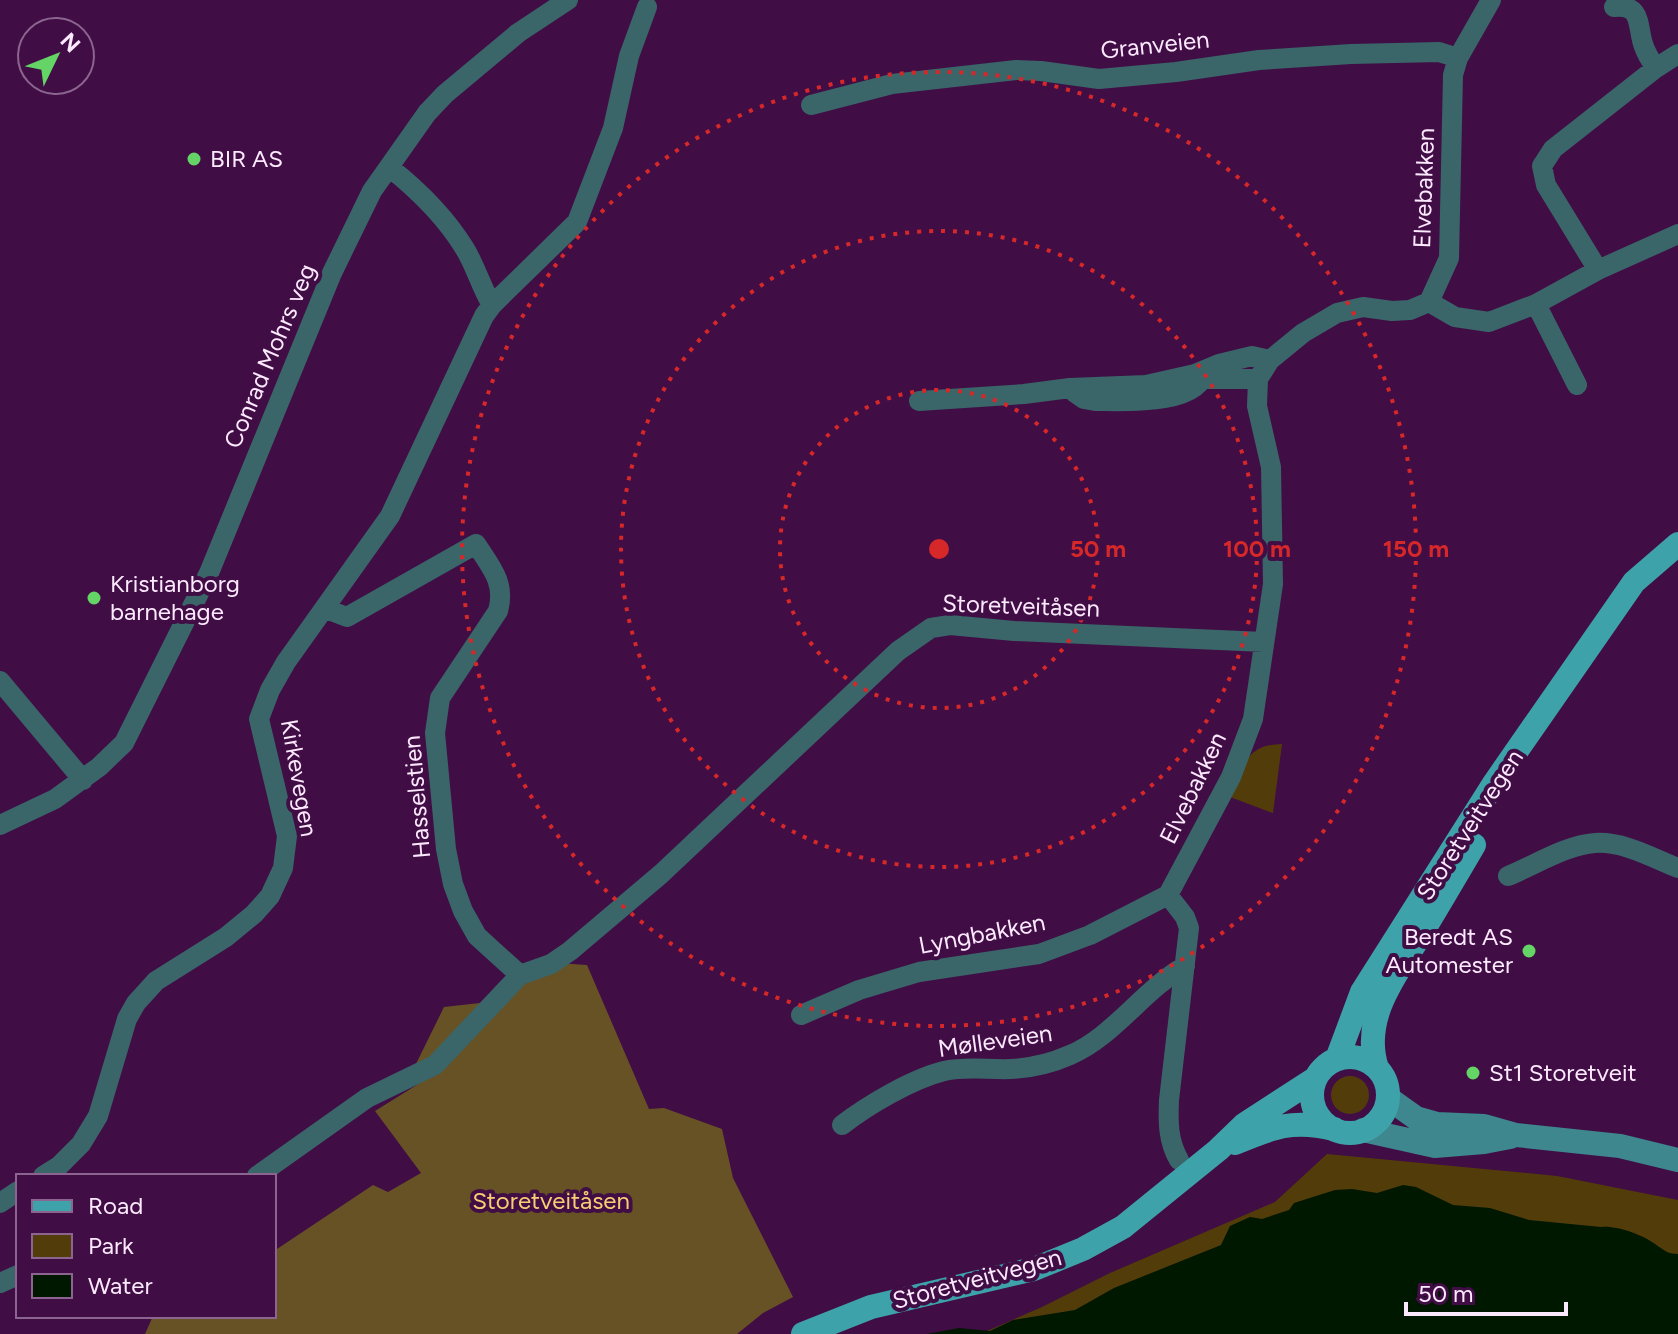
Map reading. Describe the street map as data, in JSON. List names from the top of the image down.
{
  "streets": {
    "main road": ["Storetveitvegen"],
    "street": [
      "Granveien",
      "Elvebakken",
      "Conrad Mohrs veg",
      "Storetveitåsen",
      "Kirkevegen",
      "Hasselstien",
      "Lyngbakken",
      "Mølleveien"
    ]
  },
  "crossings": [
    ["Granveien", "Elvebakken"],
    ["Elvebakken", "Storetveitåsen"],
    ["Elvebakken", "Lyngbakken"],
    ["Storetveitåsen", "Hasselstien"],
    ["Kirkevegen", "Hasselstien"]
  ],
  "parks": ["Storetveitåsen"],
  "places": [
    "BIR AS",
    "Kristianborg barnehage",
    "Beredt AS Automester",
    "St1 Storetveit"
  ],
  "legend": ["Road", "Park", "Water"],
  "scale_bar": "50 m",
  "north": "top right",
  "rings": ["50 m", "100 m", "150 m"]
}
